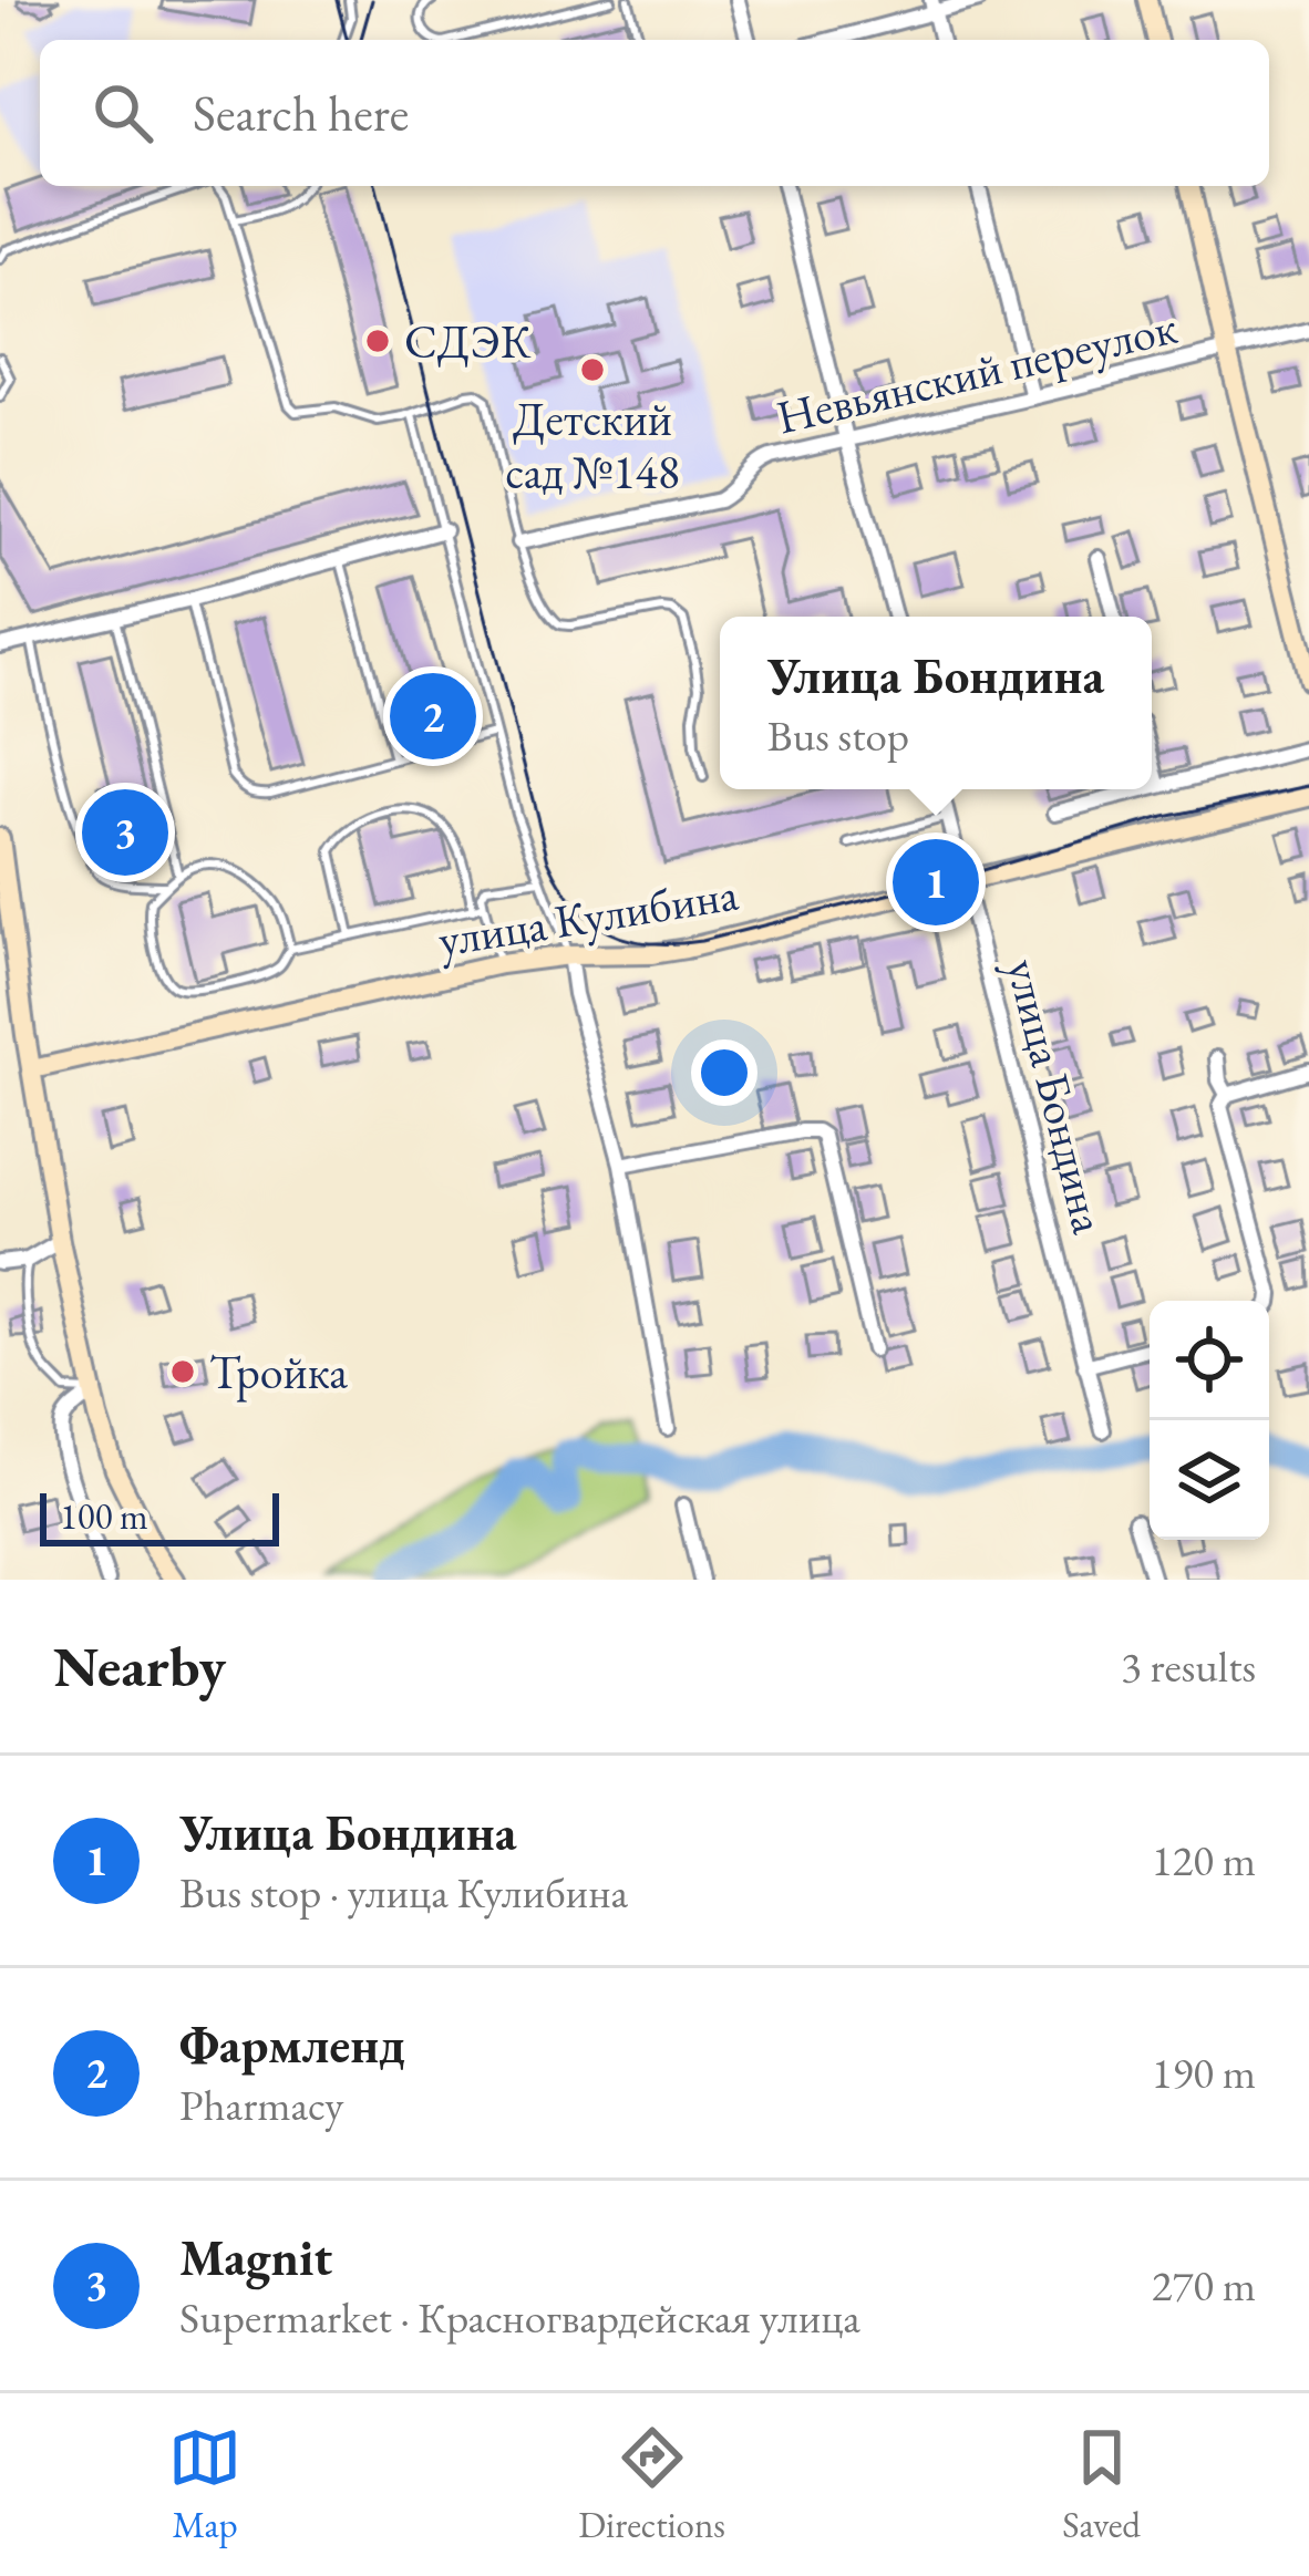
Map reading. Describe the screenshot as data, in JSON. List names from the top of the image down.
{
  "streets": {
    "main road": ["улица Кулибина"],
    "street": ["Невьянский переулок", "улица Бондина"]
  },
  "crossings": [
    ["улица Кулибина", "улица Бондина"]
  ],
  "places": ["СДЭК", "Детский сад №148", "Тройка"],
  "scale_bar": "100 m",
  "page": {
    "search": "Search here",
    "popup": ["Улица Бондина", "Bus stop"],
    "pins": ["2", "3", "1"],
    "scale": "100 m",
    "heading": ["Nearby", "3 results"],
    "list": [
      {
        "mark": "1",
        "name": "Улица Бондина",
        "note": "Bus stop · улица Кулибина",
        "value": "120 m"
      },
      {
        "mark": "2",
        "name": "Фармленд",
        "note": "Pharmacy",
        "value": "190 m"
      },
      {
        "mark": "3",
        "name": "Magnit",
        "note": "Supermarket · Красногвардейская улица",
        "value": "270 m"
      }
    ],
    "nav": ["Map", "Directions", "Saved"]
  }
}
